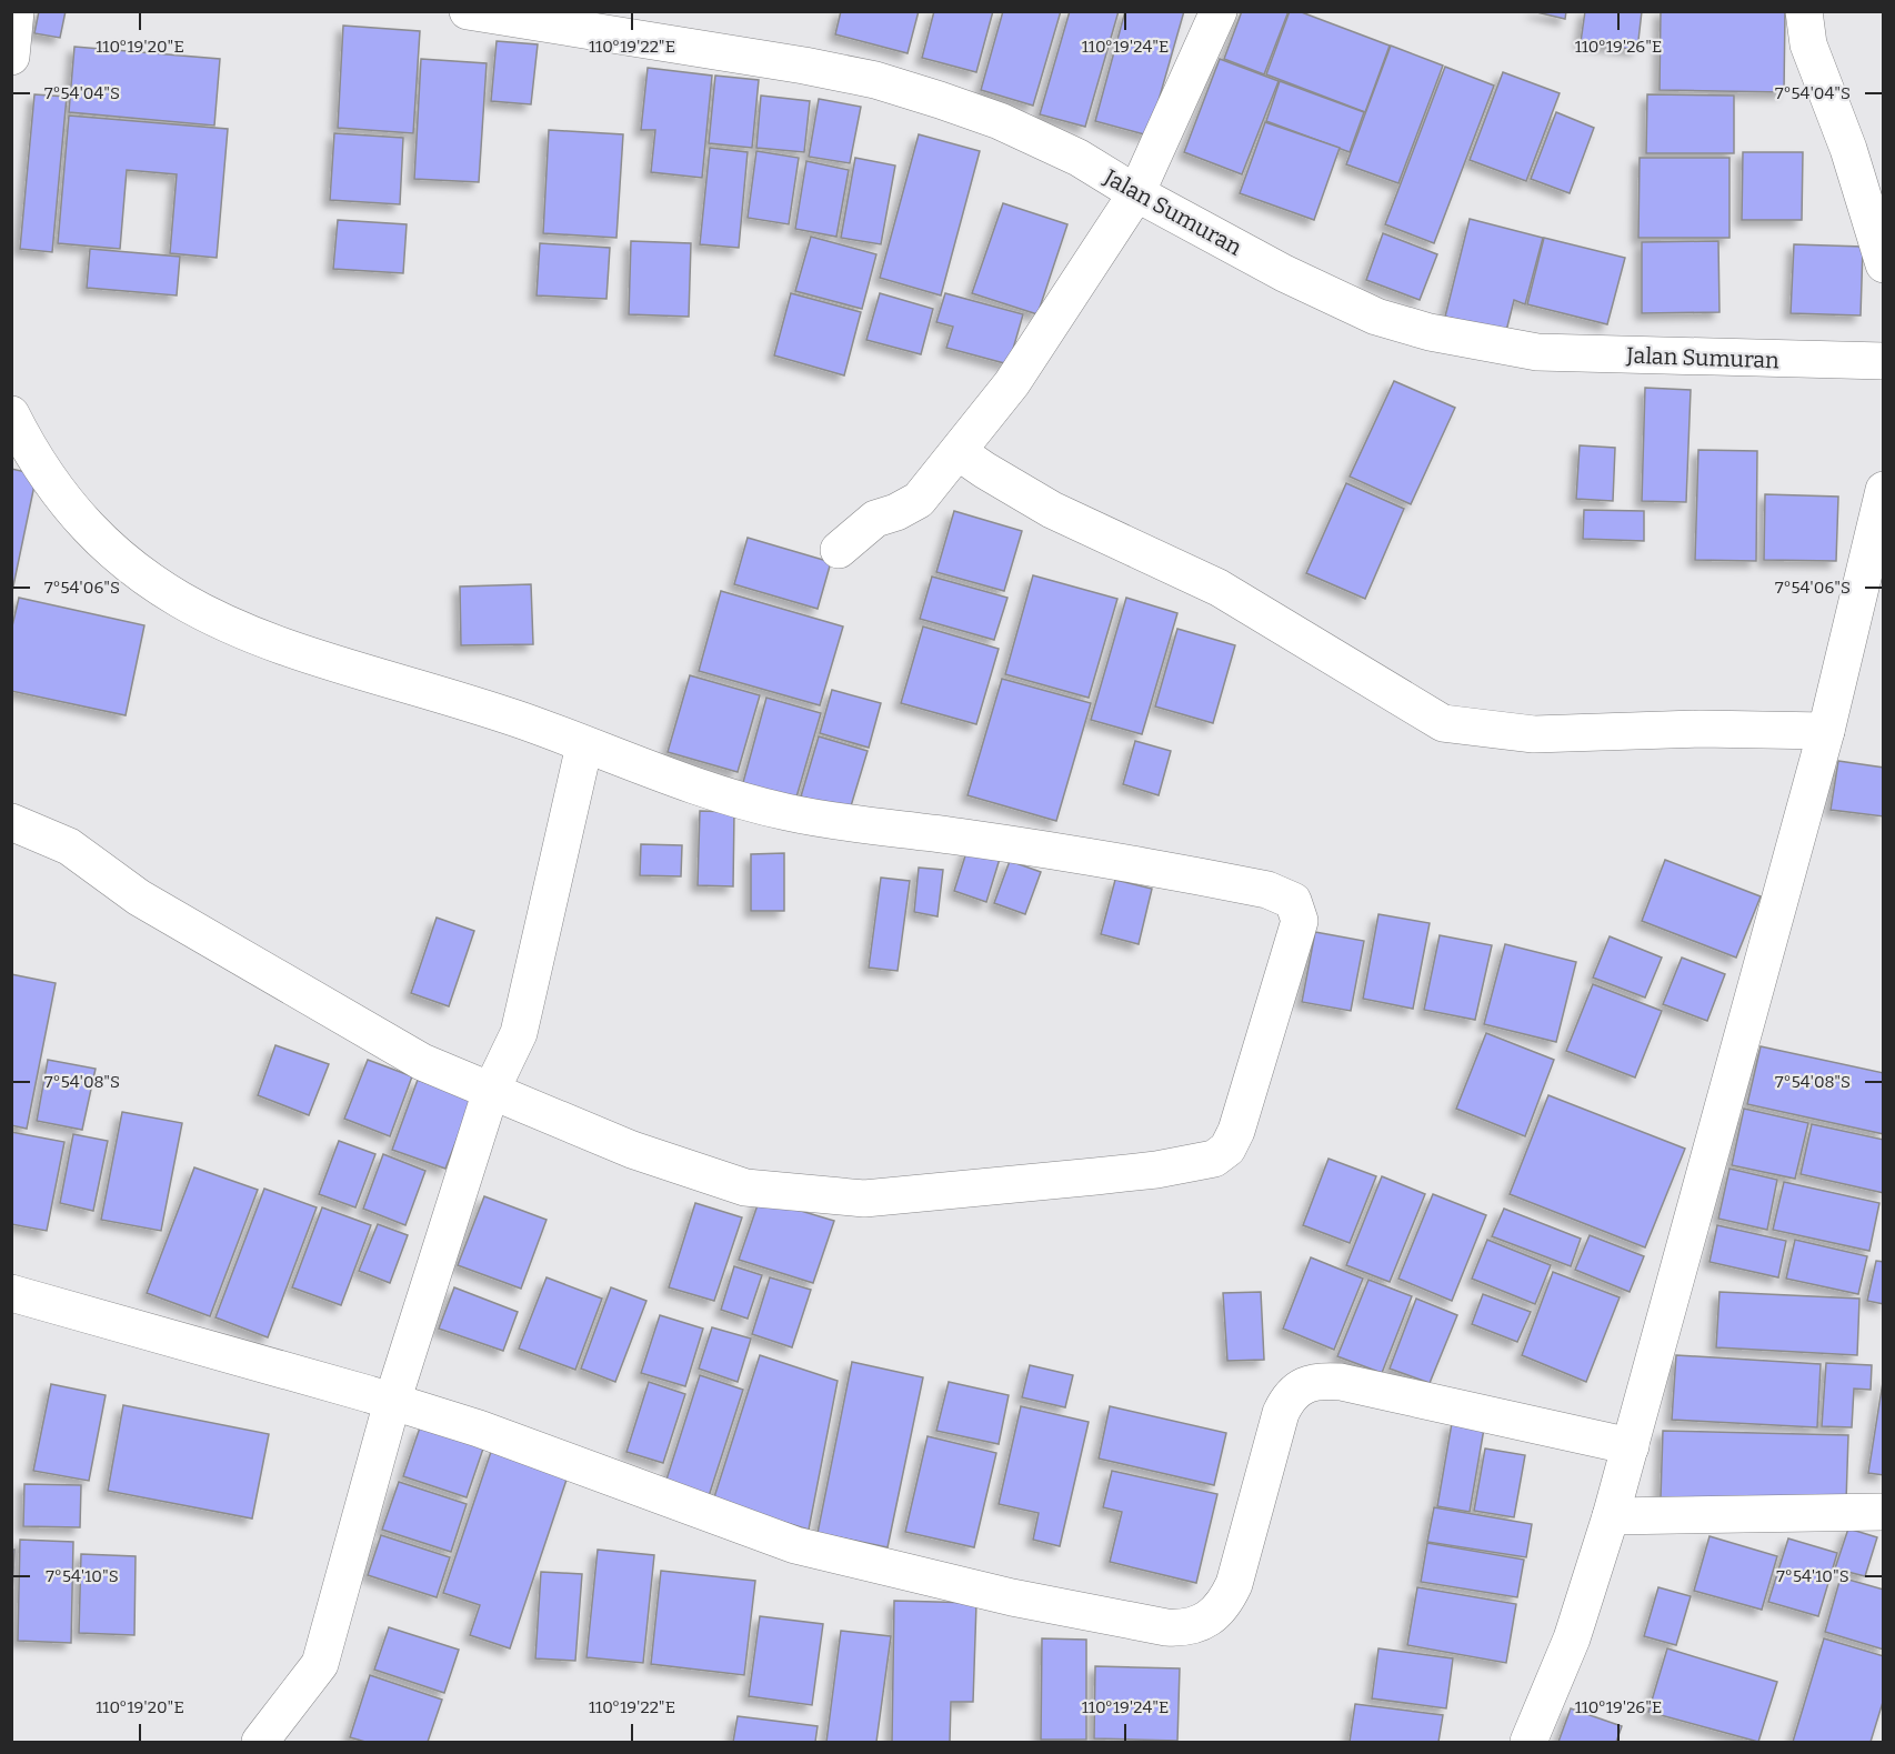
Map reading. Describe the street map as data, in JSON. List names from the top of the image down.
{
  "streets": {
    "street": ["Jalan Sumuran"]
  },
  "coordinates": [
    "110°19'20\"E",
    "110°19'22\"E",
    "110°19'24\"E",
    "110°19'26\"E",
    "7°54'04\"S",
    "7°54'06\"S",
    "7°54'08\"S",
    "7°54'10\"S"
  ]
}
